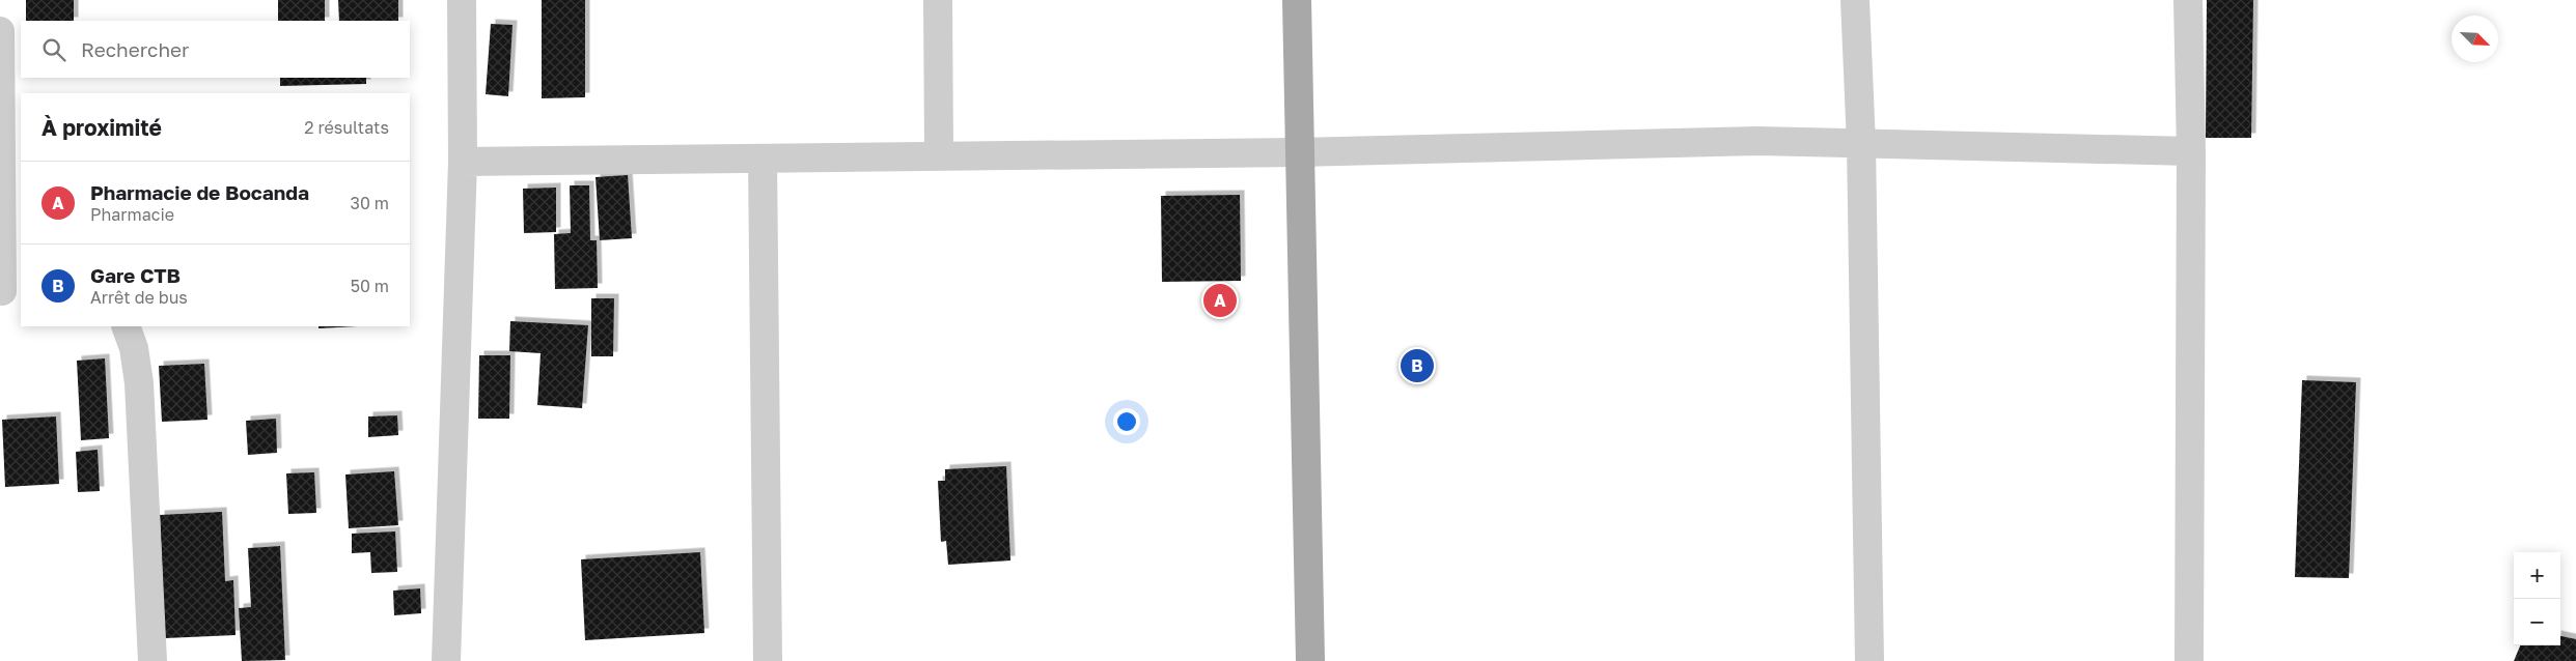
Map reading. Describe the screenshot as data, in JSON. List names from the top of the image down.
{
  "north": "bottom right",
  "page": {
    "search": "Rechercher",
    "heading": ["À proximité", "2 résultats"],
    "list": [
      {
        "mark": "A",
        "name": "Pharmacie de Bocanda",
        "note": "Pharmacie",
        "value": "30 m"
      },
      {
        "mark": "B",
        "name": "Gare CTB",
        "note": "Arrêt de bus",
        "value": "50 m"
      }
    ],
    "pins": ["A", "B"],
    "map_buttons": ["+", "−"]
  }
}
